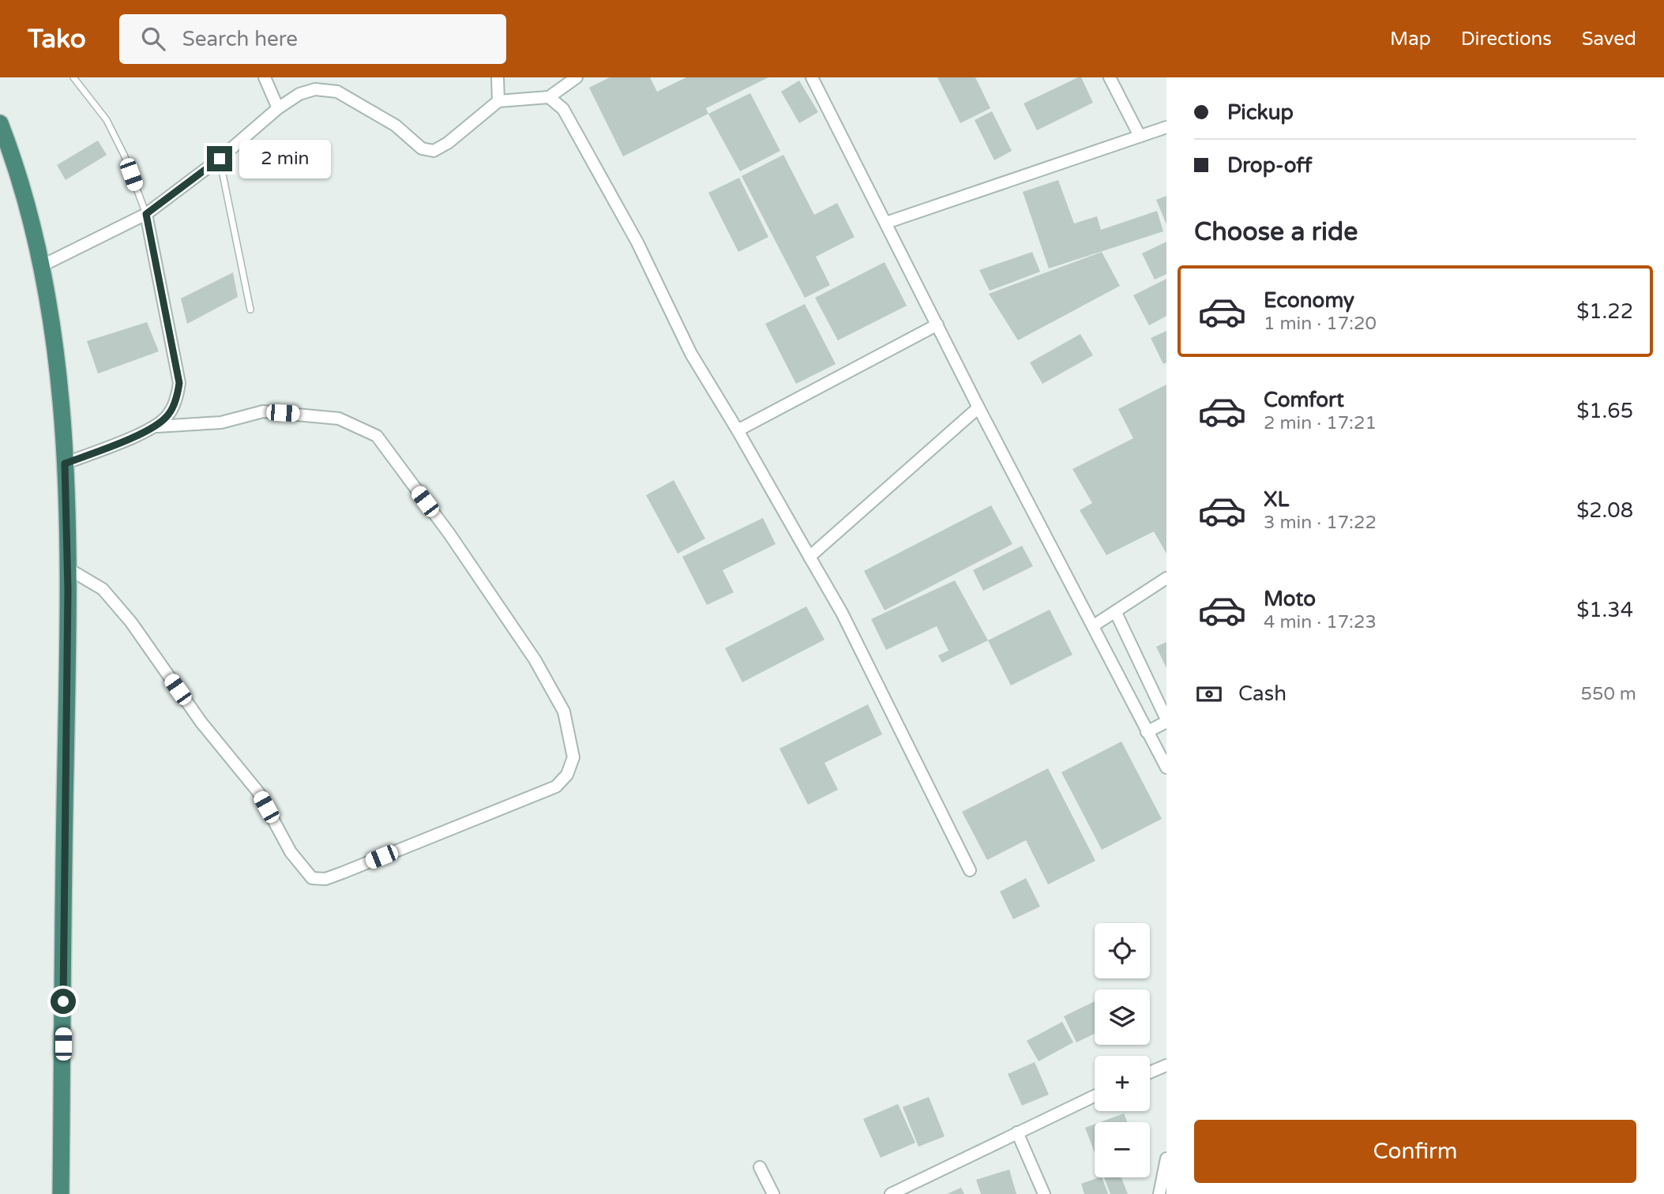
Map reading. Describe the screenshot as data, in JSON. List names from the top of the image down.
{
  "page": {
    "header": "Tako",
    "search": "Search here",
    "nav": ["Map", "Directions", "Saved"],
    "banner": ["Pickup", "Drop-off"],
    "bubble": "2 min",
    "heading": "Choose a ride",
    "list": [
      {
        "name": "Economy",
        "note": "1 min · 17:20",
        "value": "$1.22"
      },
      {
        "name": "Comfort",
        "note": "2 min · 17:21",
        "value": "$1.65"
      },
      {
        "name": "XL",
        "note": "3 min · 17:22",
        "value": "$2.08"
      },
      {
        "name": "Moto",
        "note": "4 min · 17:23",
        "value": "$1.34"
      }
    ],
    "pay": ["Cash", "550 m"],
    "map_buttons": ["+", "−"],
    "buttons": "Confirm"
  }
}
